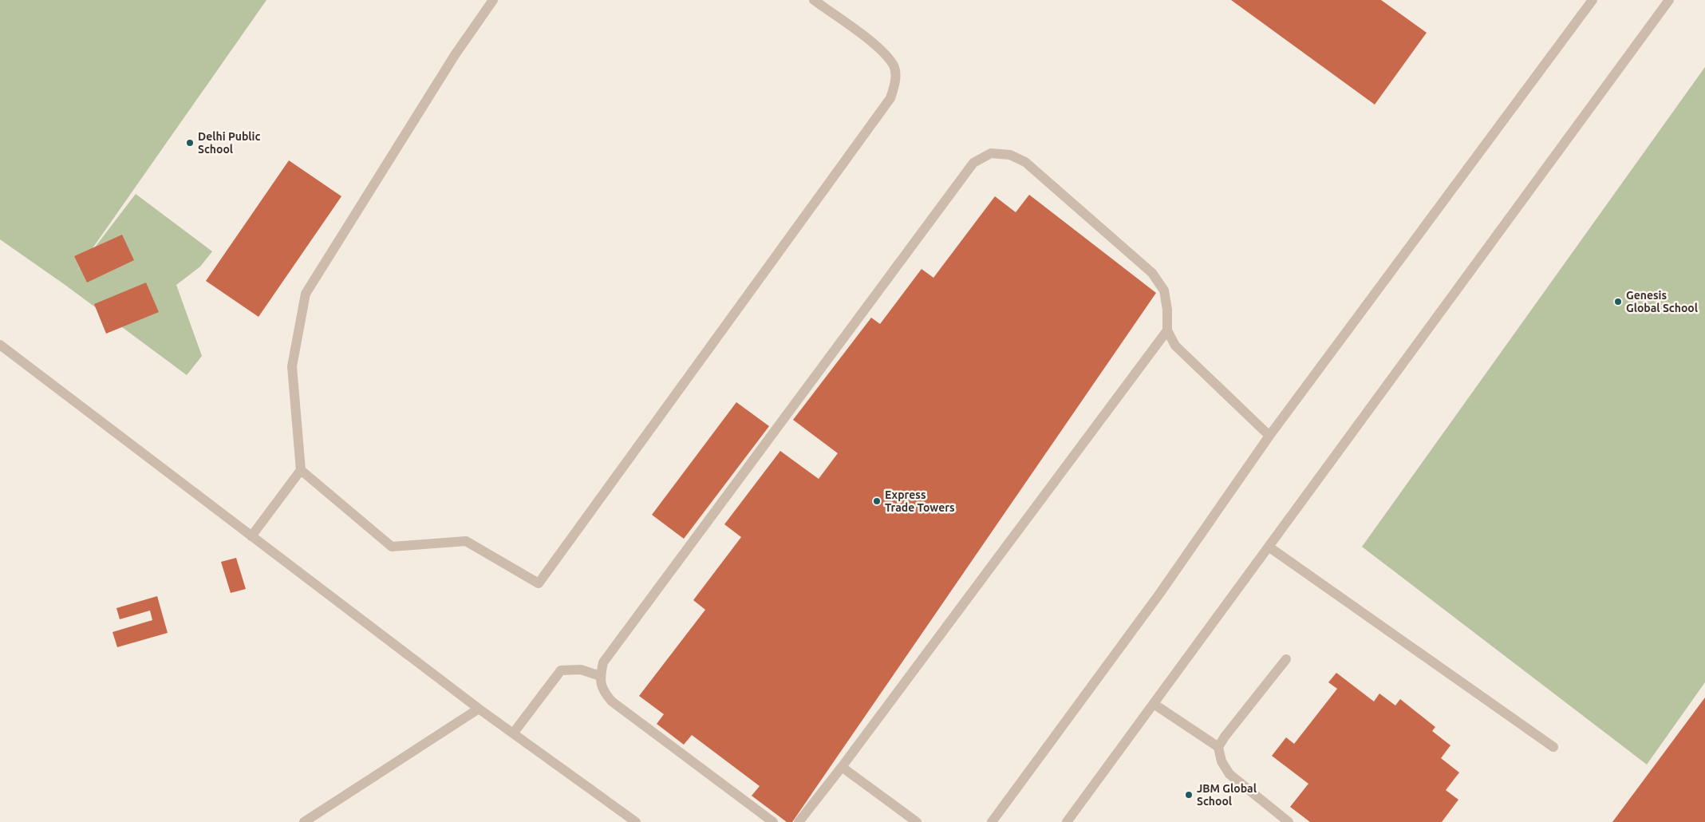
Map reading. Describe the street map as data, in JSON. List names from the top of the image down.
{
  "places": [
    "Delhi Public School",
    "Genesis Global School",
    "Express Trade Towers",
    "JBM Global School"
  ]
}
